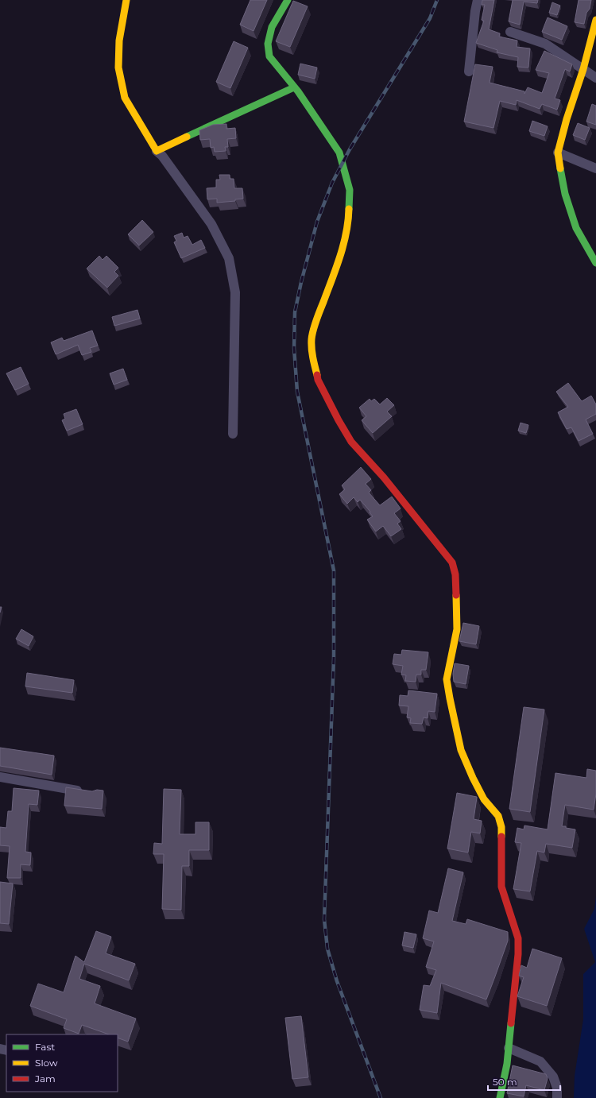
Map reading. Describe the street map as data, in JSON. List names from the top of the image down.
{
  "legend": ["Fast", "Slow", "Jam"],
  "scale_bar": "50 m"
}
